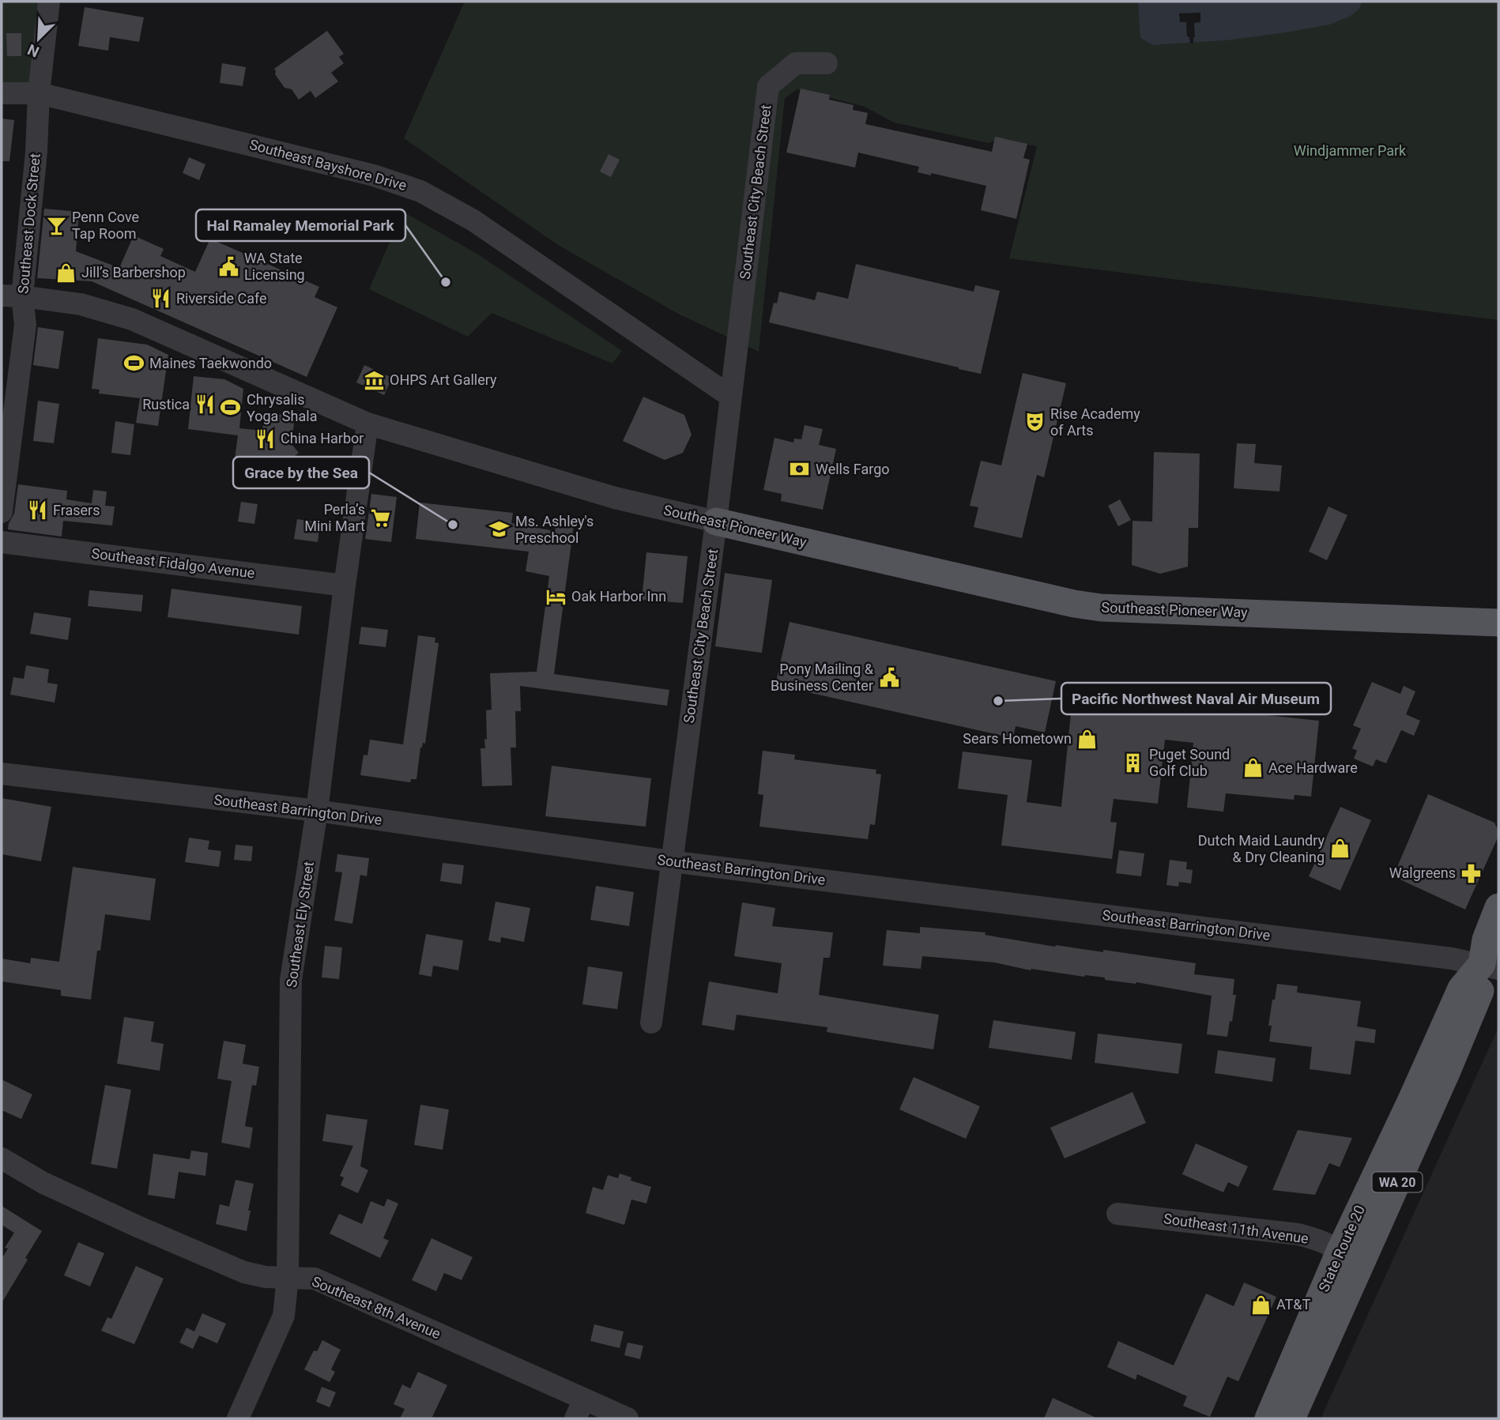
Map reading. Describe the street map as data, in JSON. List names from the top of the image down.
{
  "streets": {
    "main road": ["Southeast Pioneer Way", "WA 20", "State Route 20"],
    "street": [
      "Southeast Bayshore Drive",
      "Southeast City Beach Street",
      "Southeast Dock Street",
      "Southeast Fidalgo Avenue",
      "Southeast Barrington Drive",
      "Southeast Ely Street",
      "Southeast 11th Avenue",
      "Southeast 8th Avenue"
    ]
  },
  "crossings": [
    ["Southeast Bayshore Drive", "Southeast City Beach Street"],
    ["Southeast Bayshore Drive", "Southeast Dock Street"],
    ["Southeast City Beach Street", "Southeast Pioneer Way"],
    ["Southeast City Beach Street", "Southeast Barrington Drive"],
    ["Southeast Dock Street", "Southeast Pioneer Way"],
    ["Southeast Pioneer Way", "Southeast Ely Street"],
    ["Southeast Fidalgo Avenue", "Southeast Ely Street"],
    ["Southeast Barrington Drive", "Southeast Ely Street"],
    ["Southeast Barrington Drive", "State Route 20"],
    ["Southeast Ely Street", "Southeast 8th Avenue"],
    ["Southeast 11th Avenue", "State Route 20"]
  ],
  "parks": ["Windjammer Park"],
  "places": {
    "bar": ["Penn Cove Tap Room"],
    "public building": ["WA State Licensing", "Pony Mailing & Business Center"],
    "shop": [
      "Jill’s Barbershop",
      "Sears Hometown",
      "Ace Hardware",
      "Dutch Maid Laundry & Dry Cleaning",
      "AT&T"
    ],
    "other": ["Hal Ramaley Memorial Park", "Grace by the Sea", "Pacific Northwest Naval Air Museum"],
    "restaurant": [
      "Riverside Cafe",
      "Rustica",
      "China Harbor",
      "Frasers"
    ],
    "sports": ["Maines Taekwondo", "Chrysalis Yoga Shala"],
    "museum": ["OHPS Art Gallery"],
    "theatre": ["Rise Academy of Arts"],
    "bank": ["Wells Fargo"],
    "supermarket": ["Perla’s Mini Mart"],
    "school or university": ["Ms. Ashley's Preschool"],
    "hotel": ["Oak Harbor Inn"],
    "building": ["Puget Sound Golf Club"],
    "pharmacy": ["Walgreens"]
  },
  "north": "bottom left"
}
